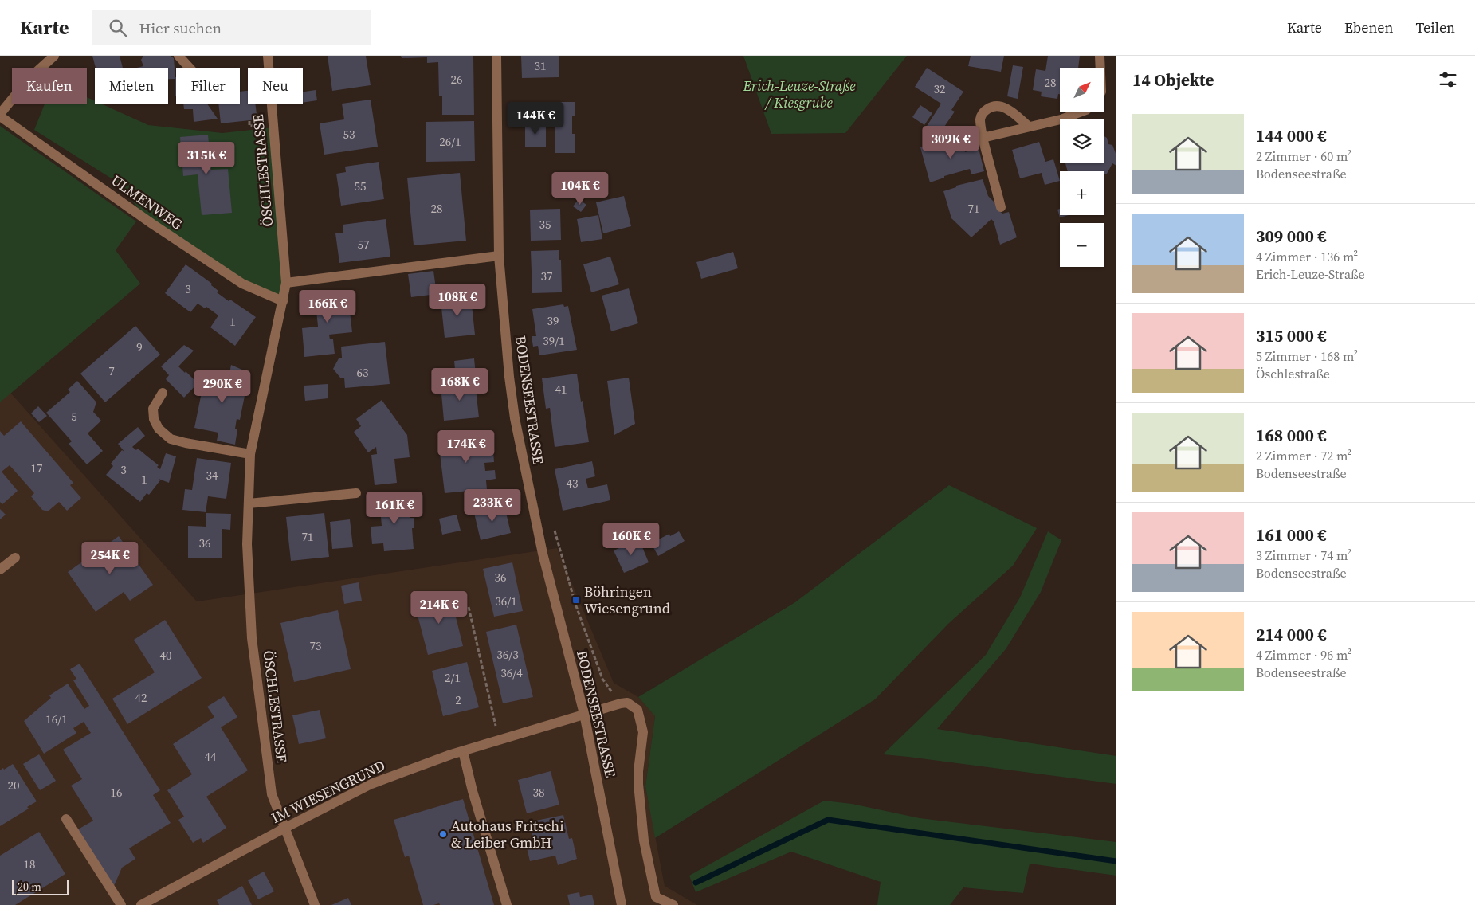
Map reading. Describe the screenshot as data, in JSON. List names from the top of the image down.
{
  "streets": {
    "street": [
      "ÖSCHLESTRASSE",
      "ULMENWEG",
      "BODENSEESTRASSE",
      "IM WIESENGRUND"
    ]
  },
  "crossings": [
    ["ÖSCHLESTRASSE", "ULMENWEG"],
    ["ÖSCHLESTRASSE", "IM WIESENGRUND"],
    ["BODENSEESTRASSE", "IM WIESENGRUND"]
  ],
  "parks": ["Erich-Leuze-Straße / Kiesgrube"],
  "places": {
    "transit": ["Böhringen Wiesengrund"],
    "other": ["Autohaus Fritschi & Leiber GmbH"]
  },
  "house_numbers": [
    "31",
    "26",
    "28",
    "32",
    "53",
    "26/1",
    "55",
    "28",
    "71",
    "35",
    "57",
    "37",
    "3",
    "39",
    "1",
    "39/1",
    "9",
    "7",
    "63",
    "41",
    "5",
    "17",
    "3",
    "34",
    "1",
    "43",
    "71",
    "36",
    "36",
    "36/1",
    "73",
    "36/3",
    "40",
    "36/4",
    "2/1",
    "42",
    "2",
    "16/1",
    "44",
    "20",
    "16",
    "38",
    "18"
  ],
  "scale_bar": "20 m",
  "north": "top right",
  "page": {
    "header": "Karte",
    "search": "Hier suchen",
    "nav": ["Karte", "Ebenen", "Teilen"],
    "heading": "14 Objekte",
    "map_buttons": ["+", "−"],
    "chip": [
      "Kaufen",
      "Mieten",
      "Filter",
      "Neu"
    ],
    "price": [
      "144K €",
      "309K €",
      "315K €",
      "104K €",
      "108K €",
      "166K €",
      "168K €",
      "290K €",
      "174K €",
      "233K €",
      "161K €",
      "160K €",
      "254K €",
      "214K €"
    ],
    "list": [
      {
        "name": "144 000 €",
        "note": "2 Zimmer · 60 m² · Bodenseestraße"
      },
      {
        "name": "309 000 €",
        "note": "4 Zimmer · 136 m² · Erich-Leuze-Straße"
      },
      {
        "name": "315 000 €",
        "note": "5 Zimmer · 168 m² · Öschlestraße"
      },
      {
        "name": "168 000 €",
        "note": "2 Zimmer · 72 m² · Bodenseestraße"
      },
      {
        "name": "161 000 €",
        "note": "3 Zimmer · 74 m² · Bodenseestraße"
      },
      {
        "name": "214 000 €",
        "note": "4 Zimmer · 96 m² · Bodenseestraße"
      }
    ],
    "scale": "20 m"
  }
}
